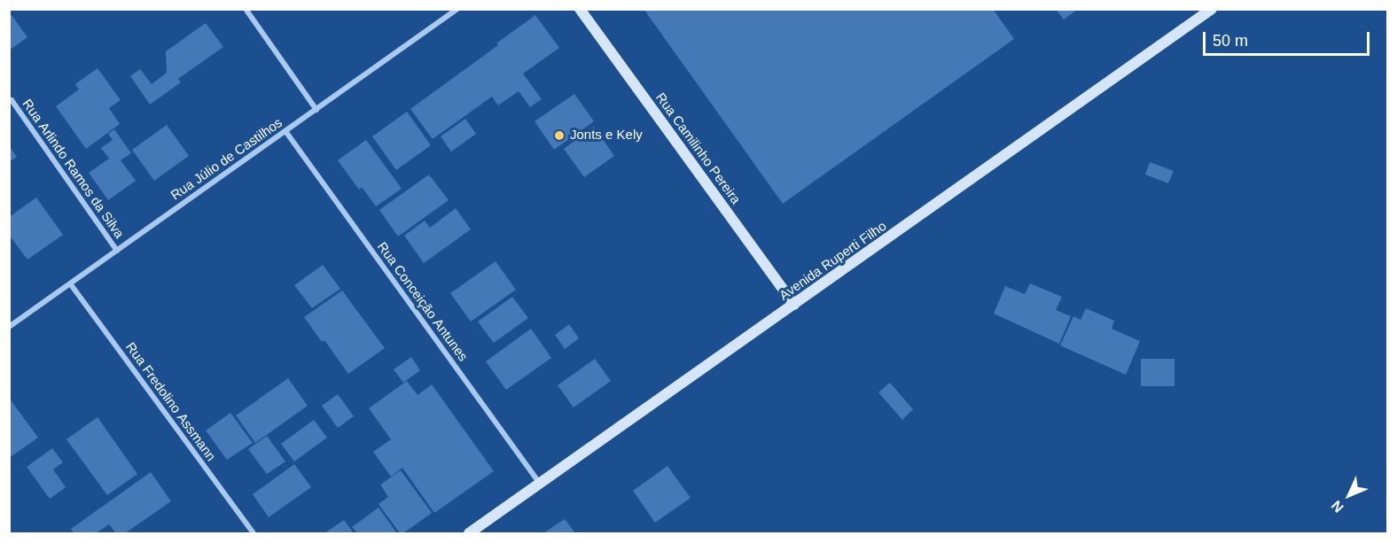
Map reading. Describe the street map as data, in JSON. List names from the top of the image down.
{
  "streets": {
    "main road": ["Rua Camilinho Pereira", "Avenida Ruperti Filho"],
    "street": [
      "Rua Júlio de Castilhos",
      "Rua Arlindo Ramos da Silva",
      "Rua Conceição Antunes",
      "Rua Fredolino Assmann"
    ]
  },
  "crossings": [
    ["Rua Camilinho Pereira", "Avenida Ruperti Filho"],
    ["Rua Júlio de Castilhos", "Rua Arlindo Ramos da Silva"],
    ["Rua Júlio de Castilhos", "Rua Conceição Antunes"],
    ["Rua Júlio de Castilhos", "Rua Fredolino Assmann"],
    ["Avenida Ruperti Filho", "Rua Conceição Antunes"]
  ],
  "places": ["Jonts e Kely"],
  "scale_bar": "50 m",
  "north": "bottom left"
}
